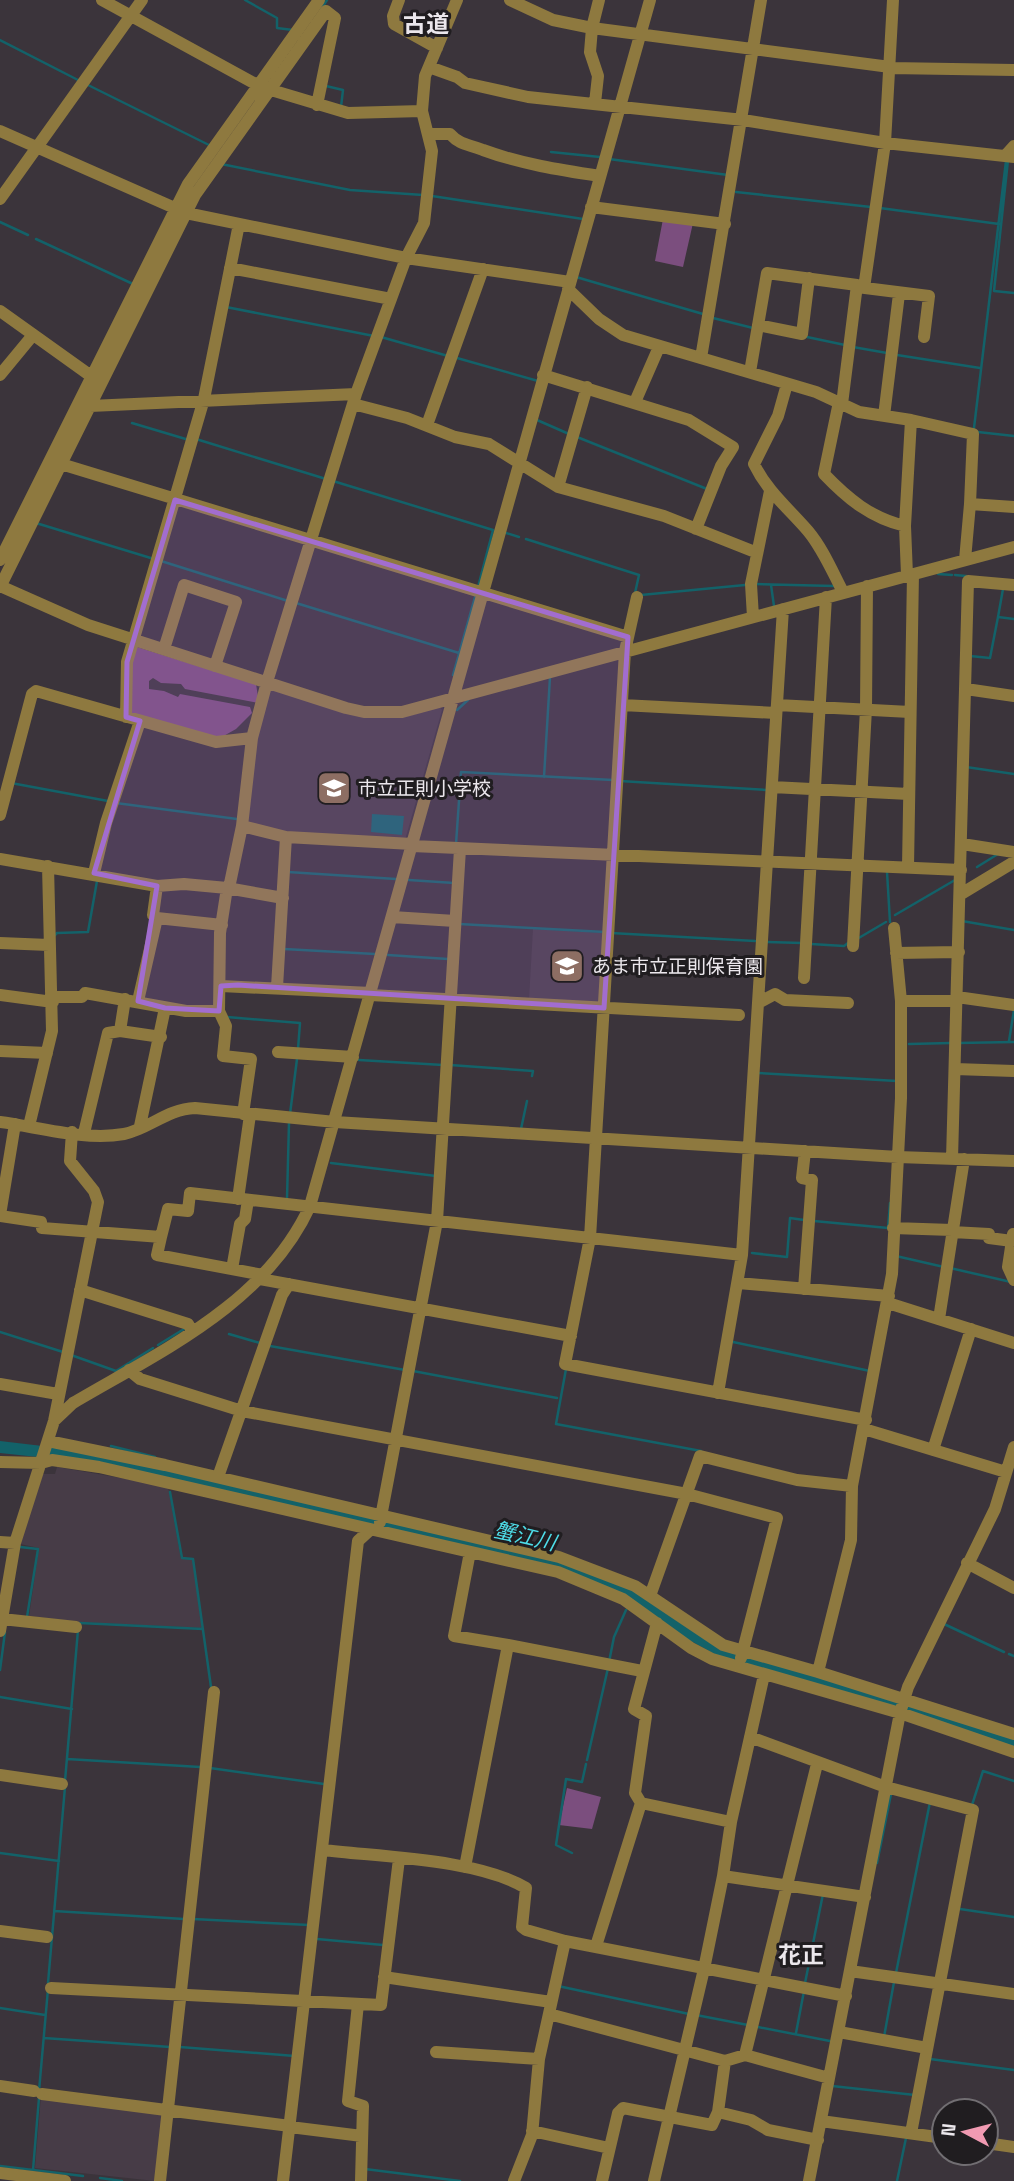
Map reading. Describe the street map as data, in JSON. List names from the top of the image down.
{
  "districts": ["古道", "花正"],
  "water": ["蟹江川"],
  "places": {
    "school or university": ["市立正則小学校", "あま市立正則保育園"]
  },
  "north": "left"
}
